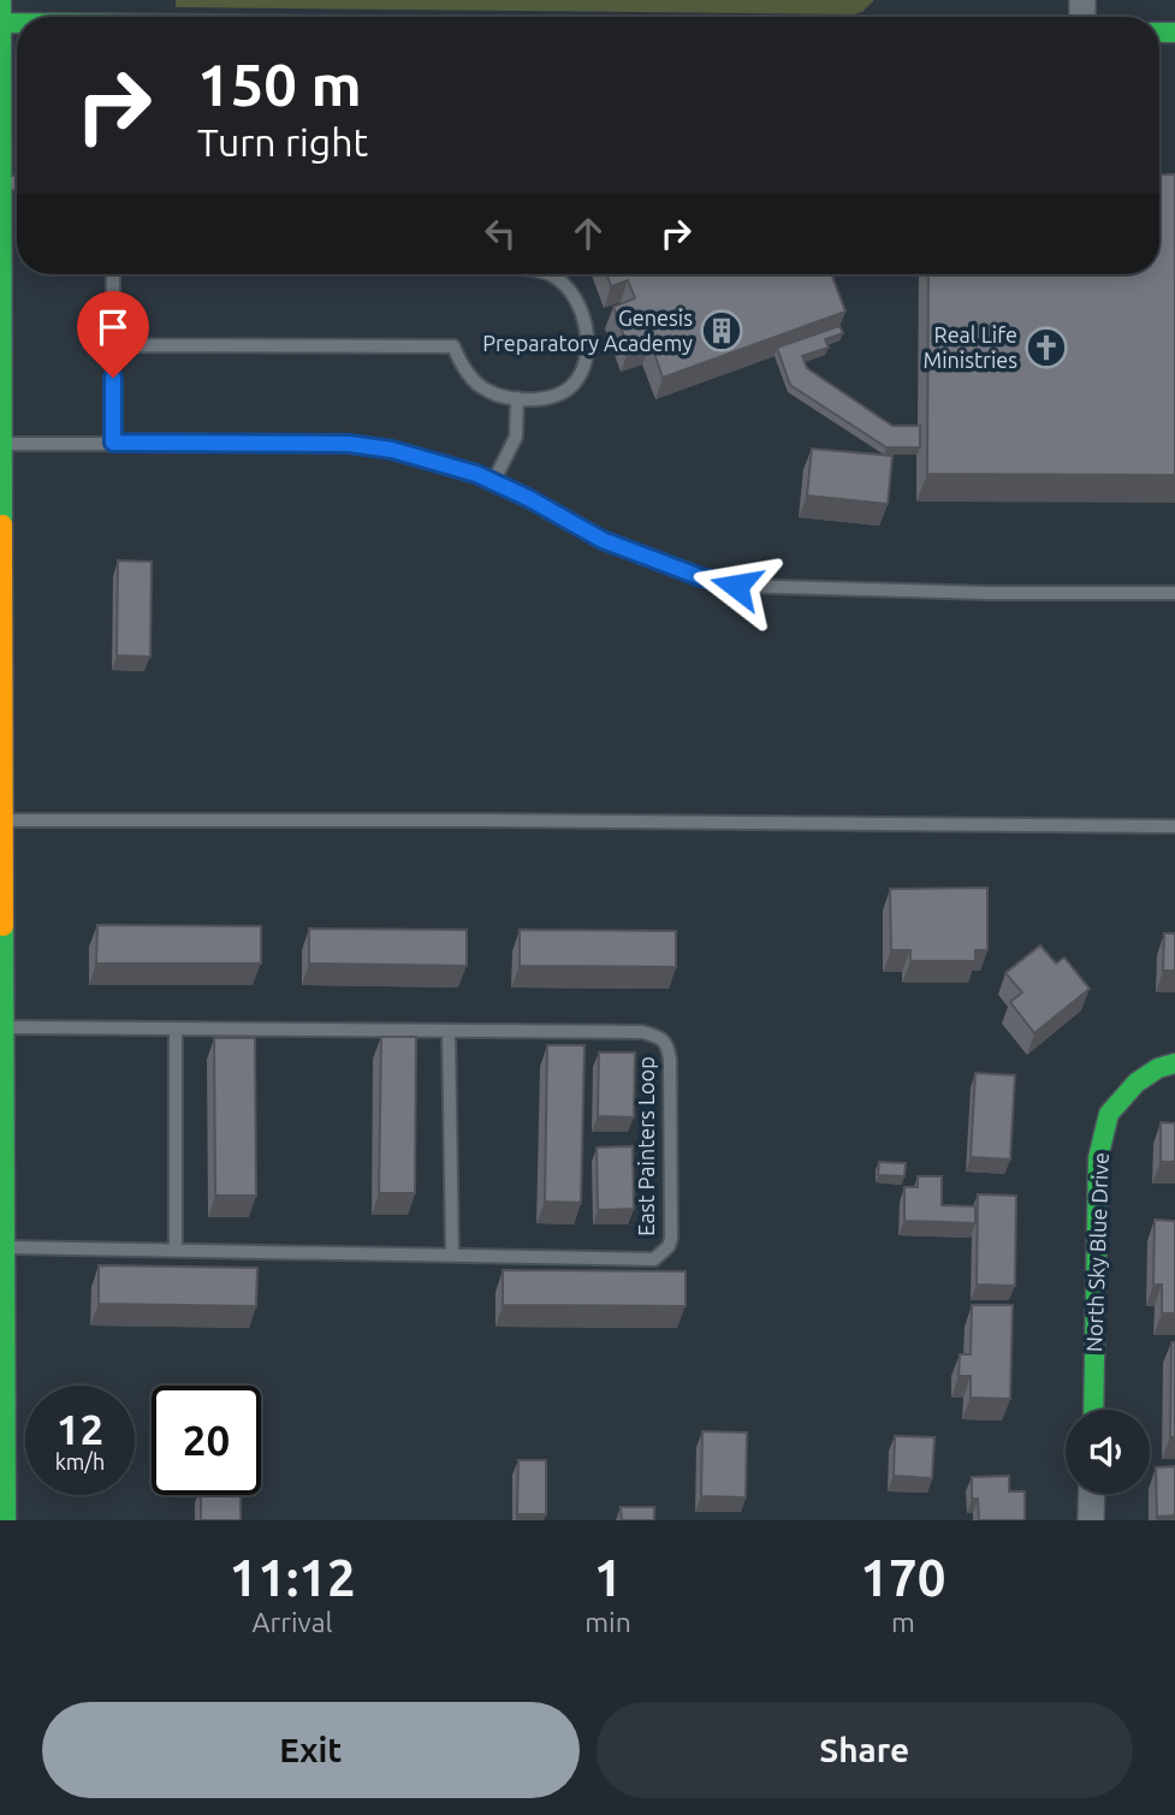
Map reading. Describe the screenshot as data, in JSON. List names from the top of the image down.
{
  "streets": {
    "street": ["North Sky Blue Drive"],
    "lane": ["East Painters Loop"]
  },
  "places": {
    "building": ["Genesis Preparatory Academy"],
    "church": ["Real Life Ministries"]
  },
  "page": {
    "turn": ["150 m", "Turn right"],
    "speed": "12 km/h",
    "limit": "20",
    "eta": [
      "11:12",
      "Arrival",
      "1",
      "min",
      "170",
      "m"
    ],
    "buttons": ["Exit", "Share"]
  }
}
